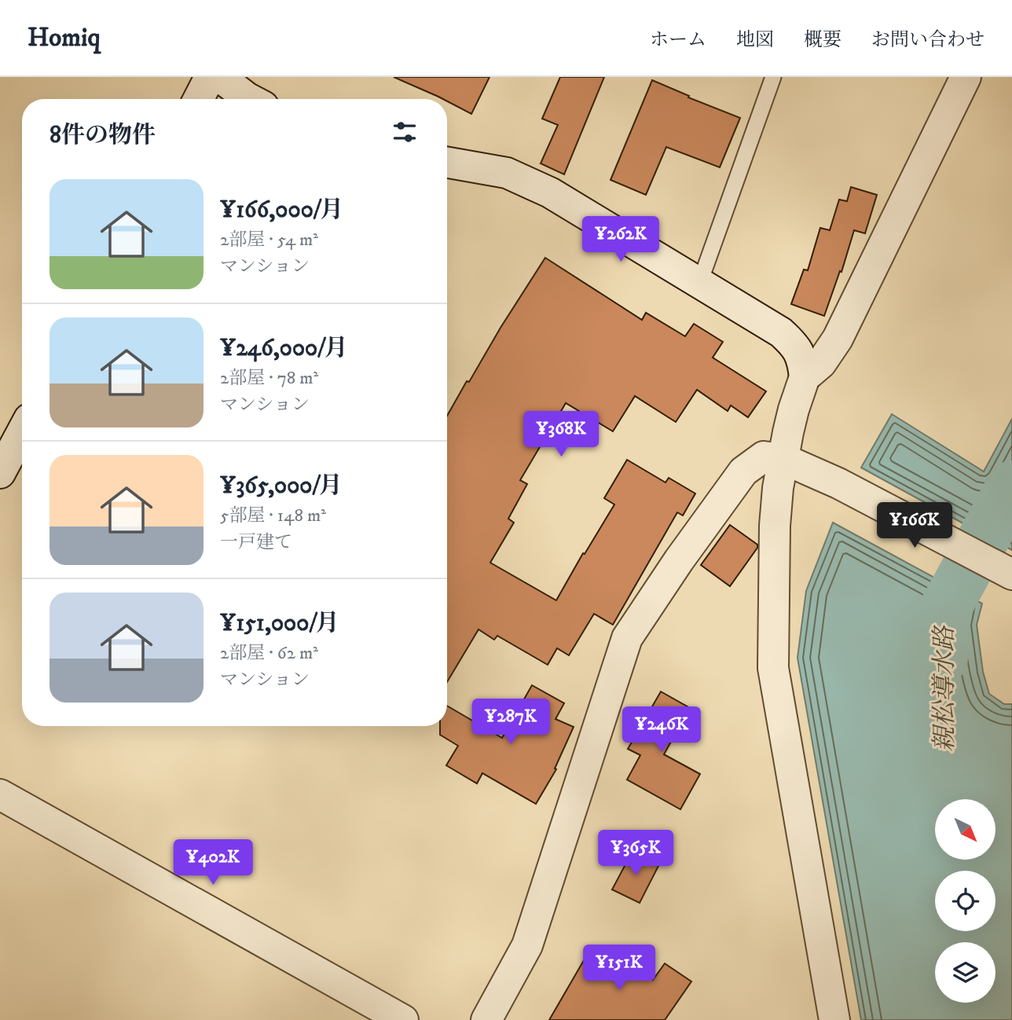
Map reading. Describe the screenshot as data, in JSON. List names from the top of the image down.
{
  "water": ["親松導水路"],
  "north": "bottom right",
  "page": {
    "header": "Homiq",
    "nav": [
      "ホーム",
      "地図",
      "概要",
      "お問い合わせ"
    ],
    "heading": "8件の物件",
    "list": [
      {
        "name": "¥166,000/月",
        "note": "2部屋 · 54 m² · マンション"
      },
      {
        "name": "¥246,000/月",
        "note": "2部屋 · 78 m² · マンション"
      },
      {
        "name": "¥365,000/月",
        "note": "5部屋 · 148 m² · 一戸建て"
      },
      {
        "name": "¥151,000/月",
        "note": "2部屋 · 62 m² · マンション"
      }
    ],
    "price": [
      "¥262K",
      "¥368K",
      "¥166K",
      "¥287K",
      "¥246K",
      "¥365K",
      "¥402K",
      "¥151K"
    ]
  }
}
